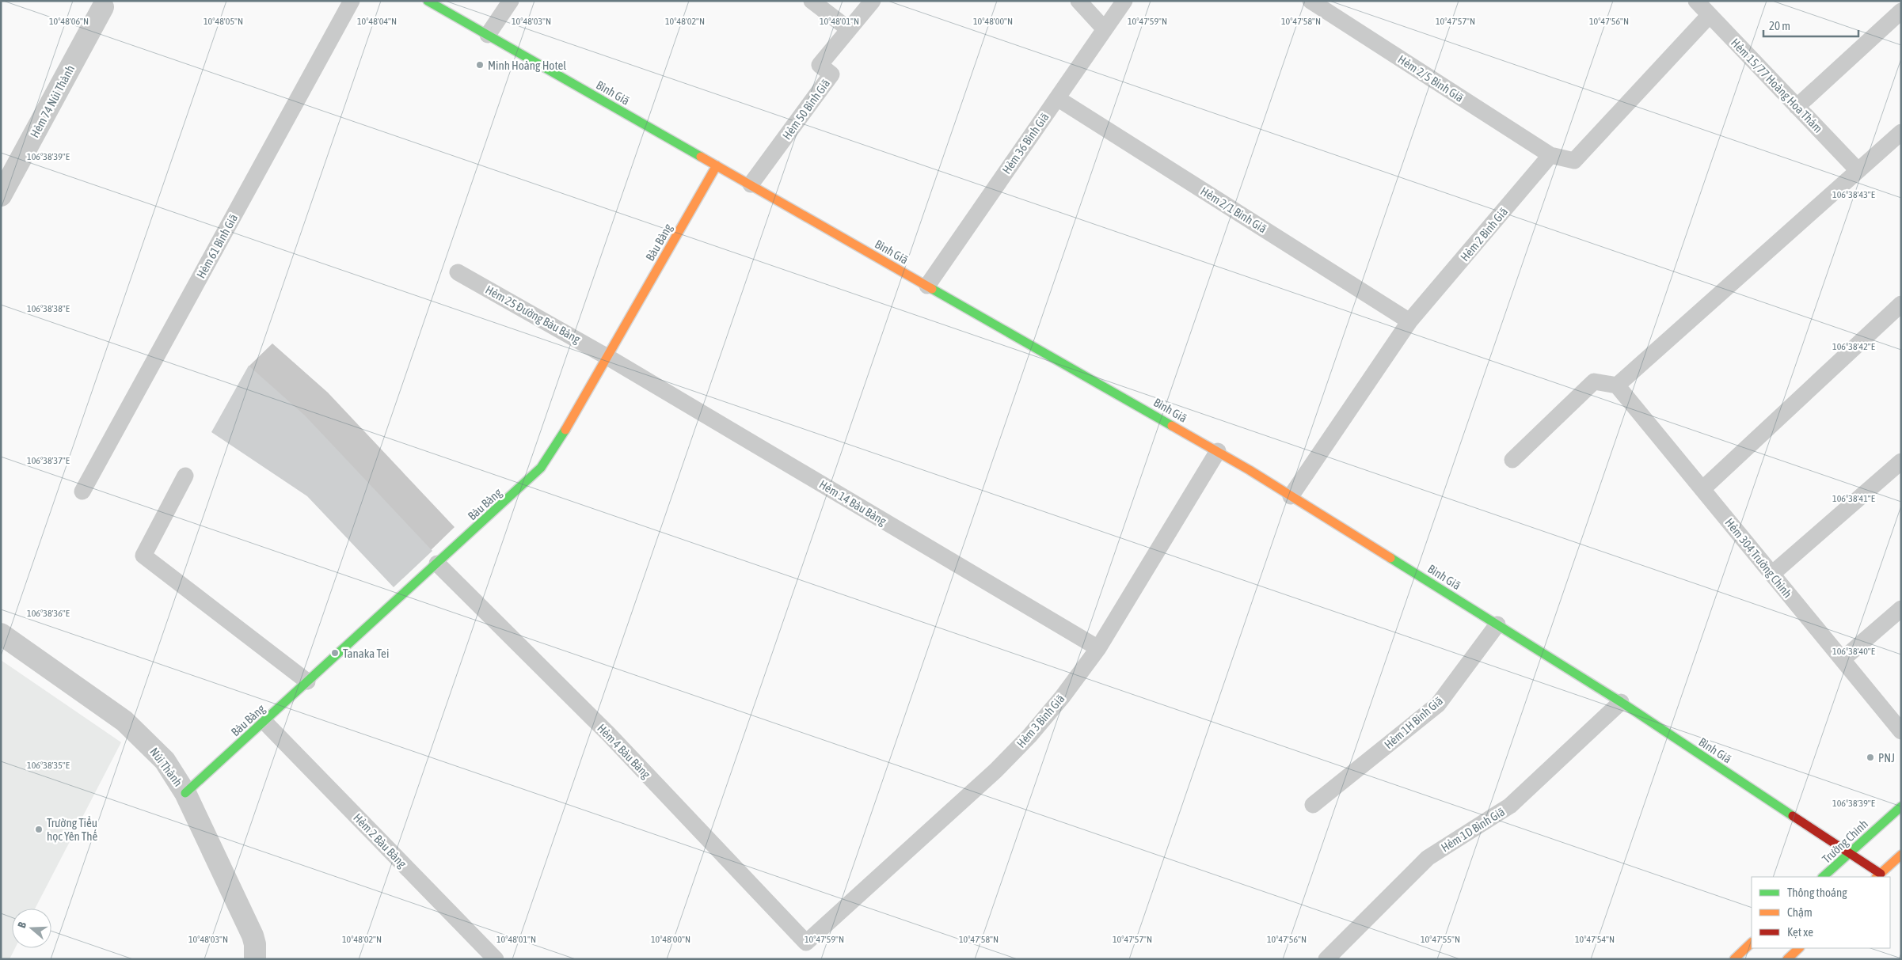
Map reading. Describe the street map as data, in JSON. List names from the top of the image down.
{
  "streets": {
    "street": [
      "Bình Giã",
      "Hẻm 74 Núi Thành",
      "Bàu Bàng",
      "Núi Thành",
      "Trường Chinh"
    ],
    "lane": [
      "Hẻm 2/5 Bình Giã",
      "Hẻm 15/77 Hoàng Hoa Thám",
      "Hẻm 50 Bình Giã",
      "Hẻm 36 Bình Giã",
      "Hẻm 2/1 Bình Giã",
      "Hẻm 2 Bình Giã",
      "Hẻm 61 Bình Giã",
      "Hẻm 25 Đường Bàu Bàng",
      "Hẻm 14 Bàu Bàng",
      "Hẻm 304 Trường Chinh",
      "Hẻm 3 Bình Giã",
      "Hẻm 1H Bình Giã",
      "Hẻm 4 Bàu Bàng",
      "Hẻm 1D Bình Giã",
      "Hẻm 2 Bàu Bàng"
    ]
  },
  "crossings": [
    ["Hẻm 2/5 Bình Giã", "Hẻm 2 Bình Giã"],
    ["Bình Giã", "Hẻm 50 Bình Giã"],
    ["Bình Giã", "Hẻm 36 Bình Giã"],
    ["Bình Giã", "Hẻm 2 Bình Giã"],
    ["Bình Giã", "Bàu Bàng"],
    ["Bình Giã", "Hẻm 3 Bình Giã"],
    ["Bình Giã", "Hẻm 1H Bình Giã"],
    ["Bình Giã", "Hẻm 1D Bình Giã"],
    ["Bình Giã", "Trường Chinh"],
    ["Hẻm 36 Bình Giã", "Hẻm 2/1 Bình Giã"],
    ["Hẻm 2/1 Bình Giã", "Hẻm 2 Bình Giã"],
    ["Bàu Bàng", "Hẻm 25 Đường Bàu Bàng"],
    ["Bàu Bàng", "Hẻm 14 Bàu Bàng"],
    ["Bàu Bàng", "Hẻm 4 Bàu Bàng"],
    ["Bàu Bàng", "Núi Thành"],
    ["Bàu Bàng", "Hẻm 2 Bàu Bàng"],
    ["Hẻm 25 Đường Bàu Bàng", "Hẻm 14 Bàu Bàng"],
    ["Hẻm 14 Bàu Bàng", "Hẻm 3 Bình Giã"],
    ["Hẻm 3 Bình Giã", "Hẻm 4 Bàu Bàng"]
  ],
  "places": [
    "Minh Hoàng Hotel",
    "Tanaka Tei",
    "PNJ",
    "Trường Tiểu học Yên Thế"
  ],
  "legend": ["Thông thoáng", "Chậm", "Kẹt xe"],
  "scale_bar": "20 m",
  "north": "left",
  "coordinates": [
    "10°48'06\"N",
    "10°48'05\"N",
    "10°48'04\"N",
    "10°48'03\"N",
    "10°48'02\"N",
    "10°48'01\"N",
    "10°48'00\"N",
    "10°47'59\"N",
    "10°47'58\"N",
    "10°47'57\"N",
    "10°47'56\"N",
    "106°38'39\"E",
    "106°38'43\"E",
    "106°38'38\"E",
    "106°38'42\"E",
    "106°38'37\"E",
    "106°38'41\"E",
    "106°38'36\"E",
    "106°38'40\"E",
    "106°38'35\"E",
    "10°47'55\"N",
    "10°47'54\"N"
  ]
}
